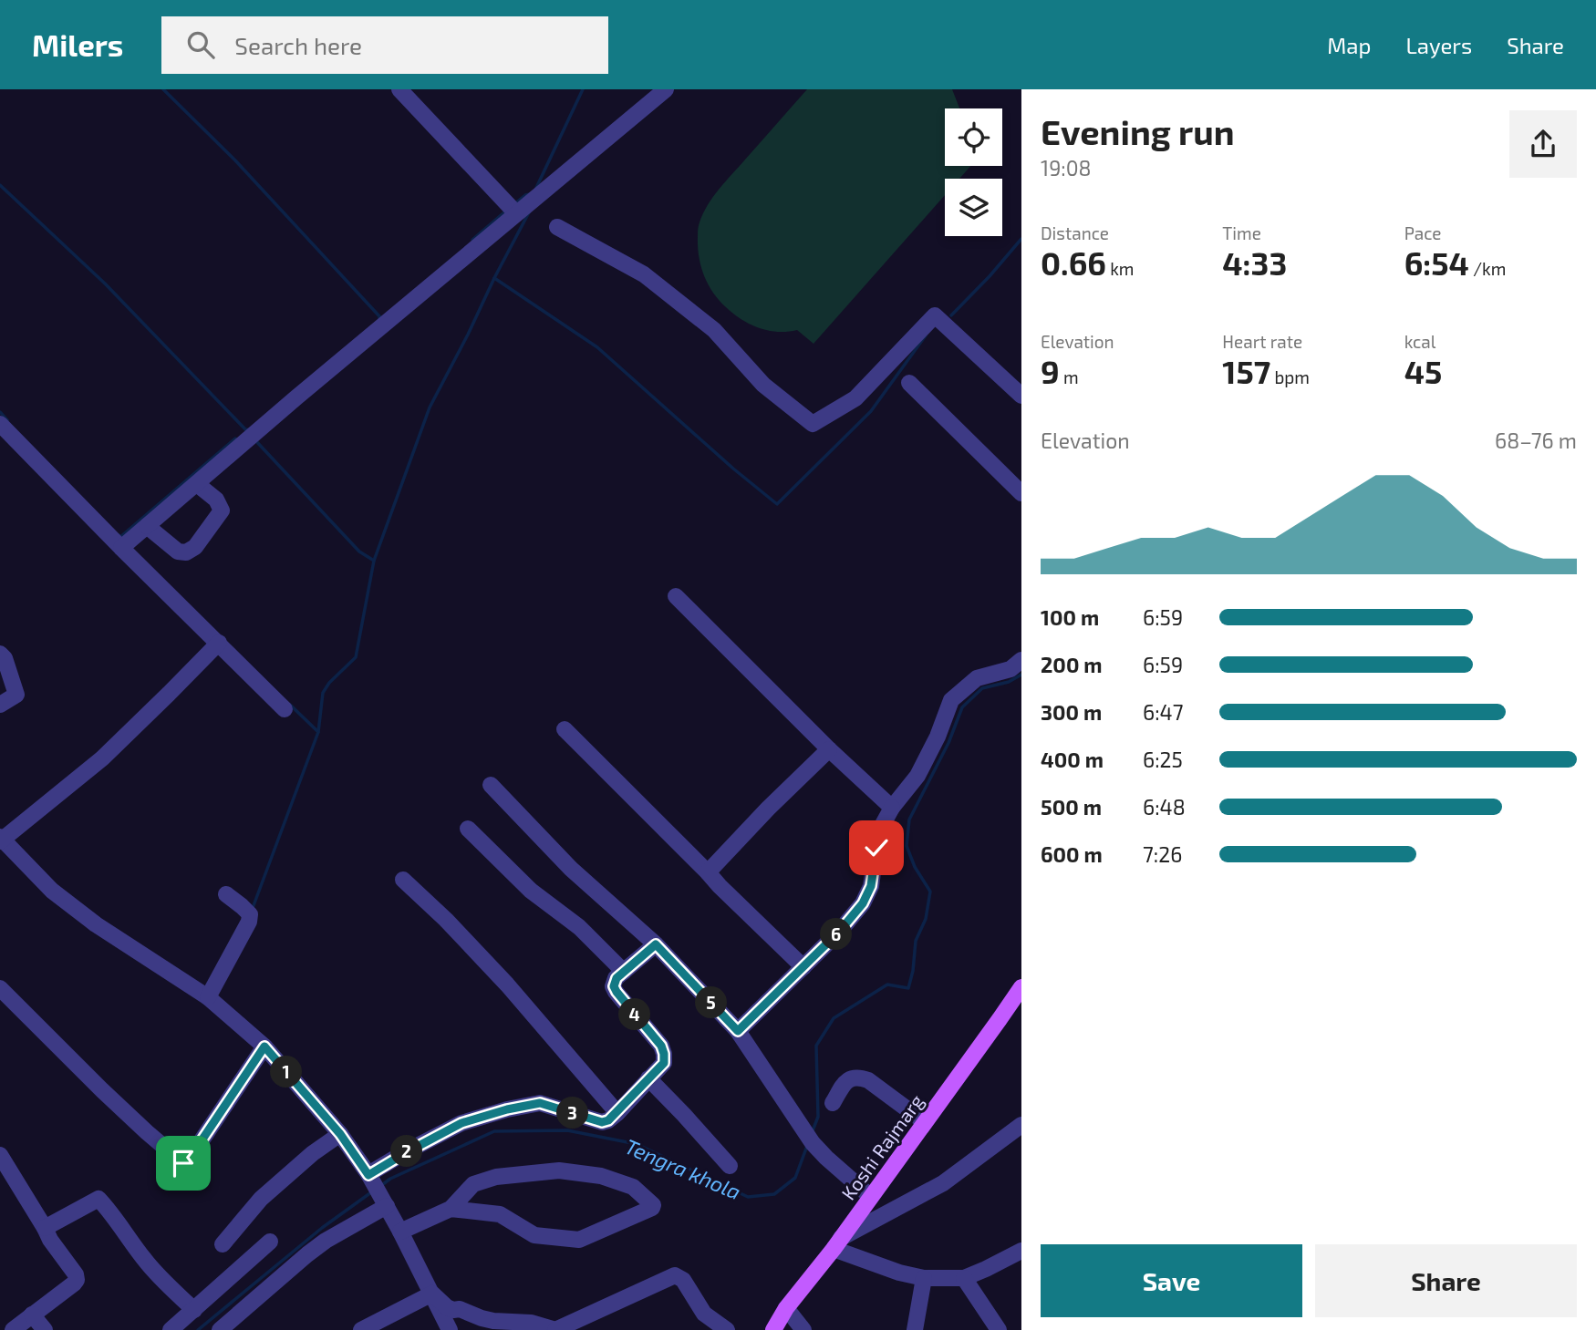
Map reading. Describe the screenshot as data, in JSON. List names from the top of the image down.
{
  "streets": {
    "main road": ["Koshi Rajmarg"]
  },
  "water": ["Tengra khola"],
  "page": {
    "header": "Milers",
    "search": "Search here",
    "nav": ["Map", "Layers", "Share"],
    "heading": ["Evening run", "19:08"],
    "stats": [
      ["Distance", "0.66 km"],
      ["Time", "4:33"],
      ["Pace", "6:54 /km"],
      ["Elevation", "9 m"],
      ["Heart rate", "157 bpm"],
      ["kcal", "45"]
    ],
    "chart": ["Elevation", "68–76 m"],
    "list": [
      {
        "name": "100 m",
        "note": "6:59"
      },
      {
        "name": "200 m",
        "note": "6:59"
      },
      {
        "name": "300 m",
        "note": "6:47"
      },
      {
        "name": "400 m",
        "note": "6:25"
      },
      {
        "name": "500 m",
        "note": "6:48"
      },
      {
        "name": "600 m",
        "note": "7:26"
      }
    ],
    "pins": [
      "6",
      "5",
      "4",
      "1",
      "3",
      "2"
    ],
    "buttons": ["Save", "Share"]
  }
}
